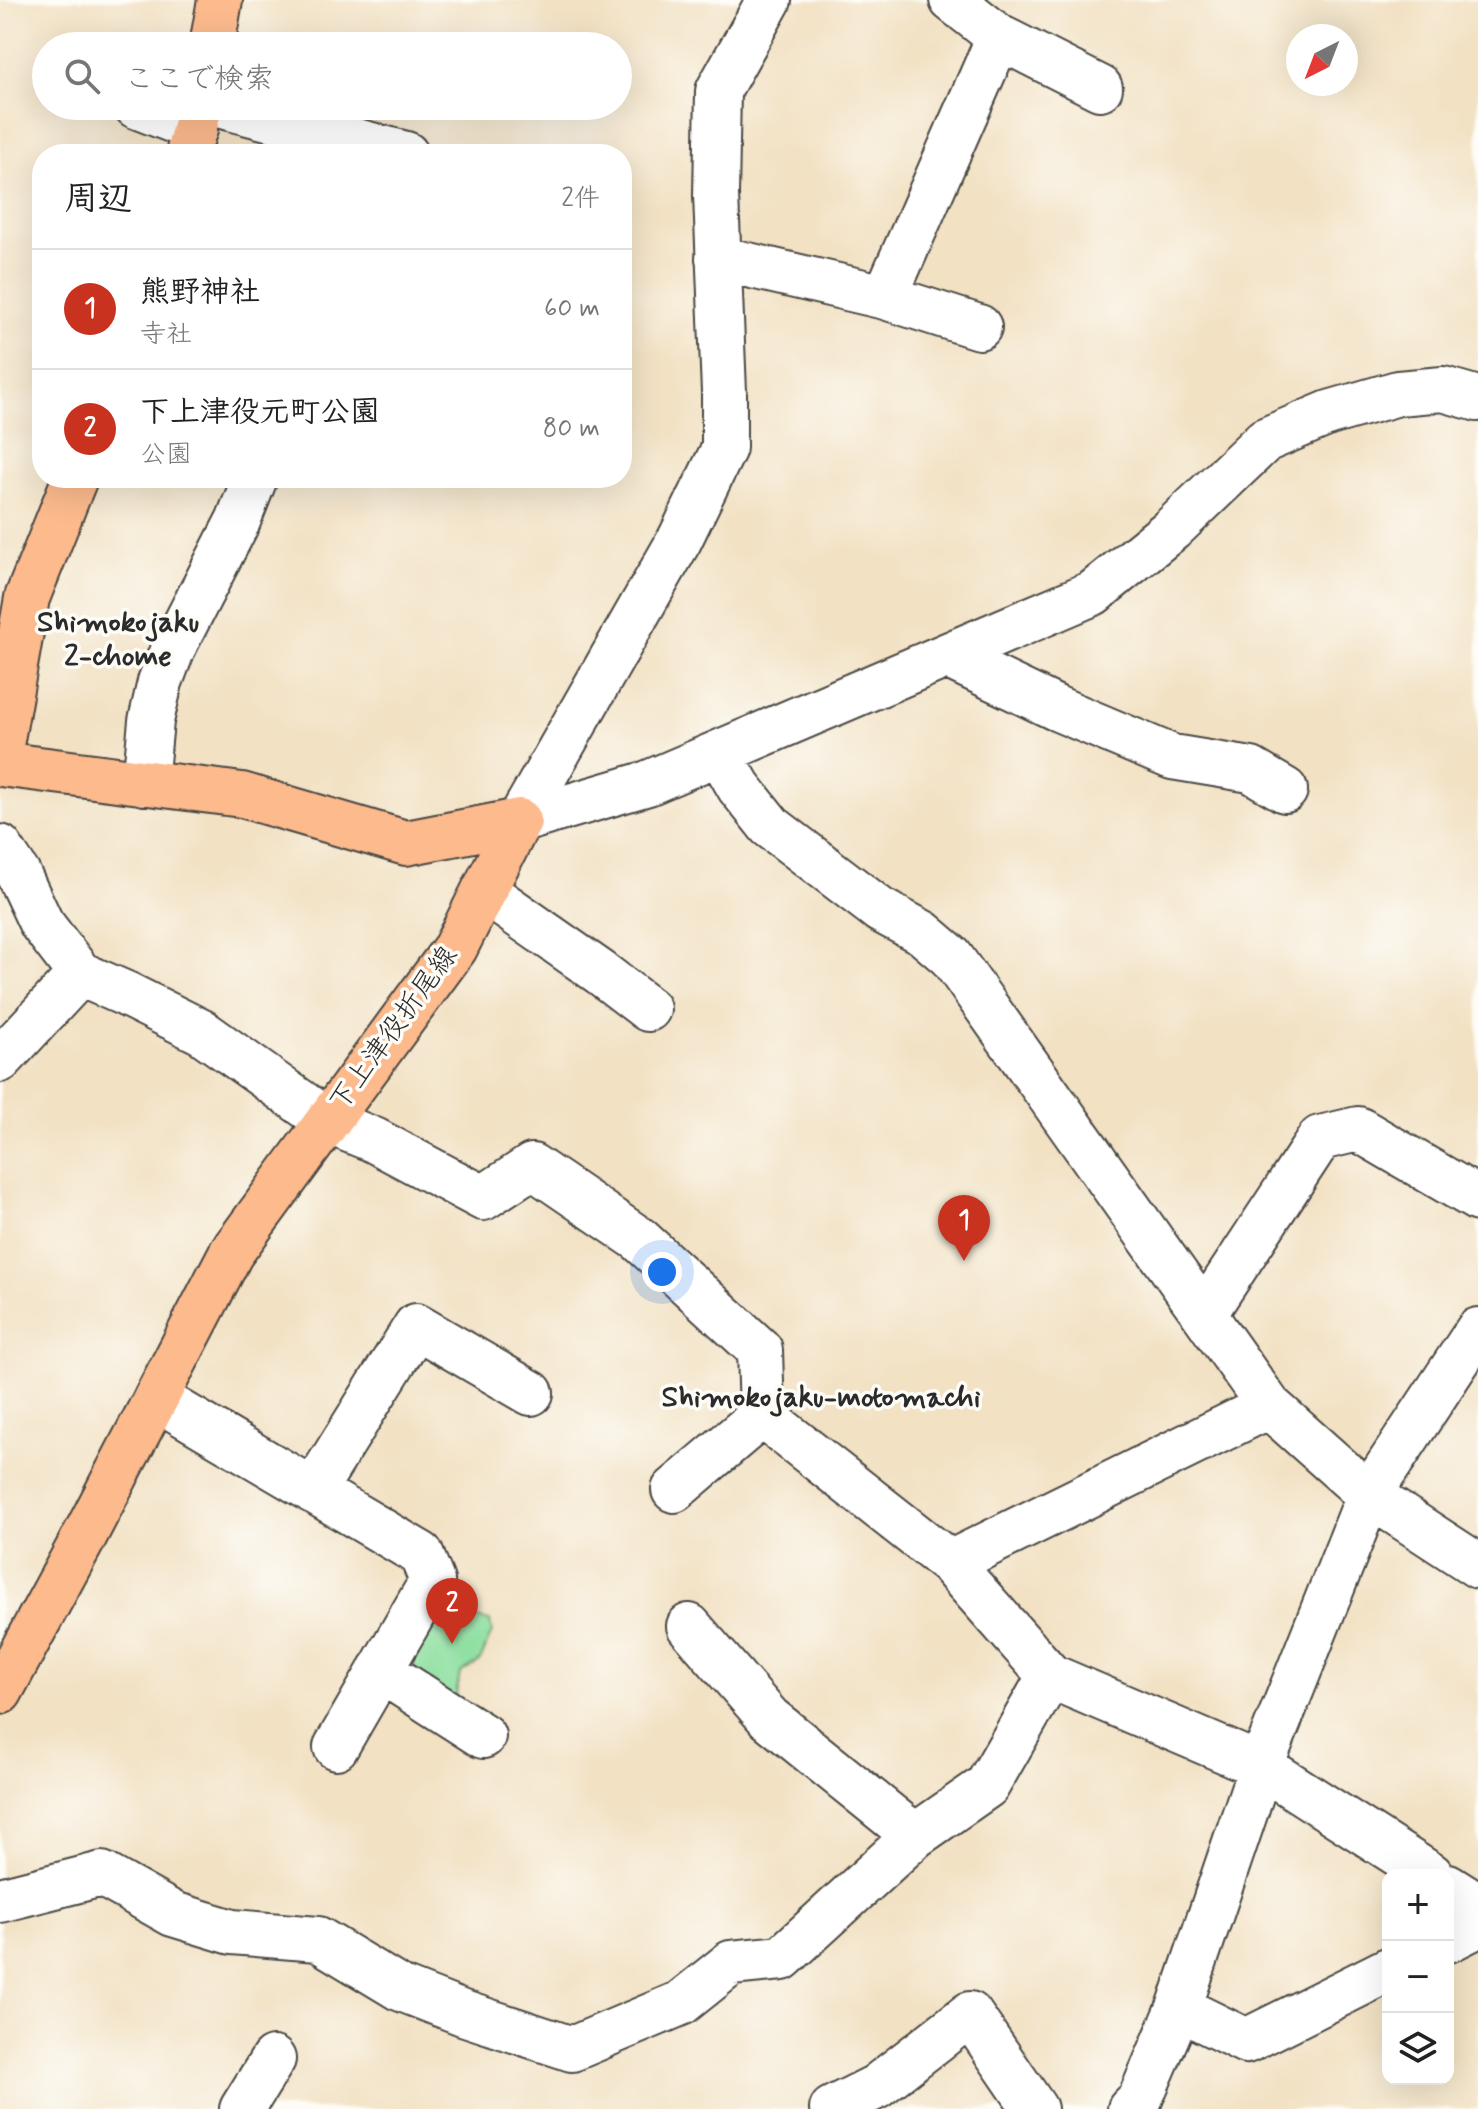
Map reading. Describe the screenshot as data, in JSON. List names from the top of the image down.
{
  "streets": {
    "main road": ["下上津役折尾線"]
  },
  "districts": ["Shimokojaku 2-chome", "Shimokojaku-motomachi"],
  "north": "bottom left",
  "page": {
    "search": "ここで検索",
    "heading": ["周辺", "2件"],
    "list": [
      {
        "mark": "1",
        "name": "熊野神社",
        "note": "寺社",
        "value": "60 m"
      },
      {
        "mark": "2",
        "name": "下上津役元町公園",
        "note": "公園",
        "value": "80 m"
      }
    ],
    "pins": ["1", "2"],
    "map_buttons": ["+", "−"]
  }
}
